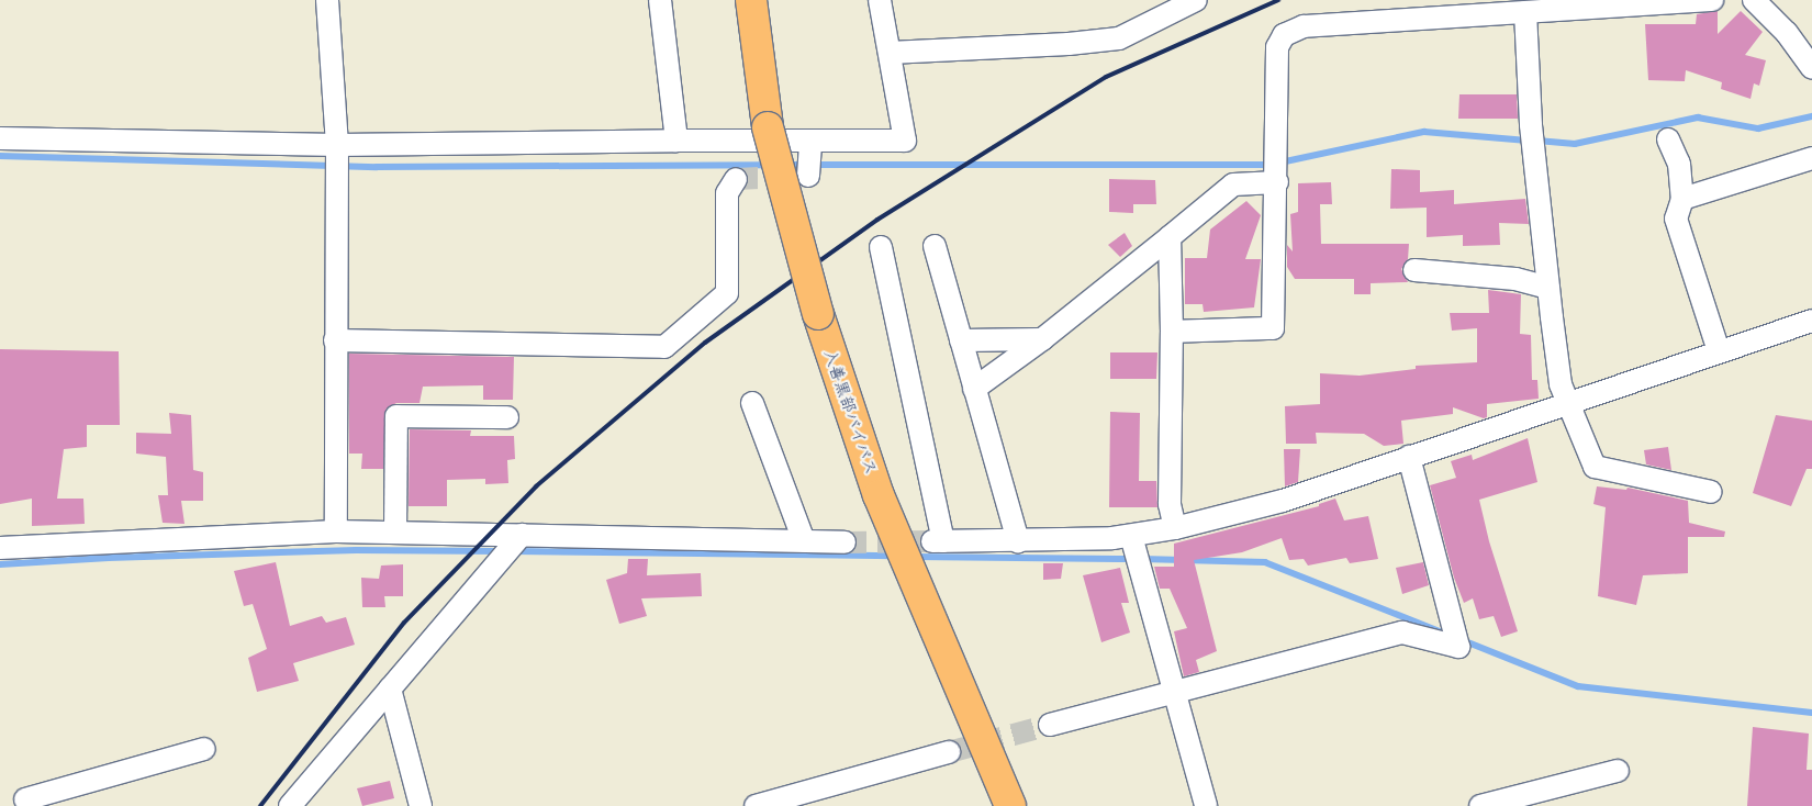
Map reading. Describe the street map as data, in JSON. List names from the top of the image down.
{
  "streets": {
    "highway": ["入善黒部バイパス"]
  }
}
